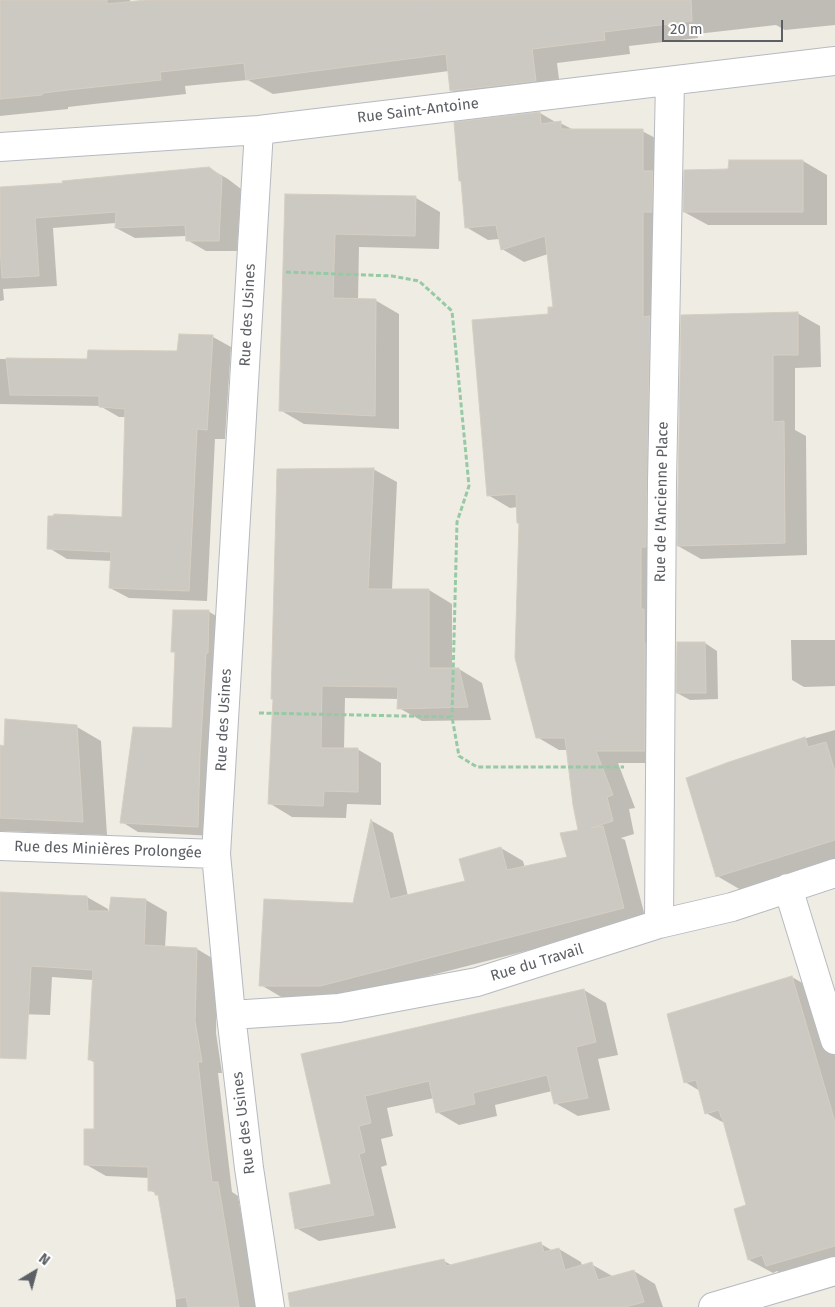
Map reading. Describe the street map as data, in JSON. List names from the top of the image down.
{
  "streets": {
    "street": [
      "Rue Saint-Antoine",
      "Rue des Usines",
      "Rue de l'Ancienne Place",
      "Rue des Minières Prolongée",
      "Rue du Travail"
    ]
  },
  "crossings": [
    ["Rue Saint-Antoine", "Rue des Usines"],
    ["Rue Saint-Antoine", "Rue de l'Ancienne Place"],
    ["Rue des Usines", "Rue des Minières Prolongée"],
    ["Rue des Usines", "Rue du Travail"],
    ["Rue de l'Ancienne Place", "Rue du Travail"]
  ],
  "scale_bar": "20 m",
  "north": "top right"
}
